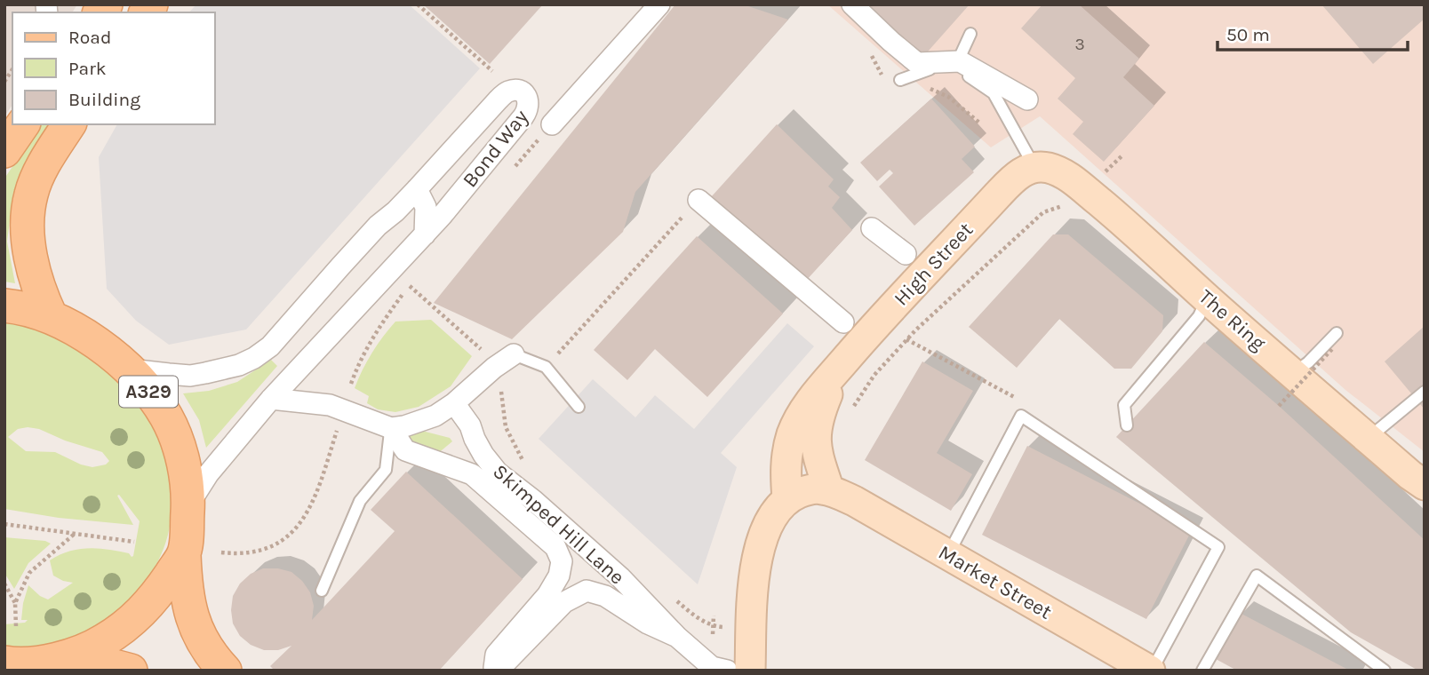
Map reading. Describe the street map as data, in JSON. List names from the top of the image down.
{
  "streets": {
    "main road": ["A329"],
    "street": [
      "Bond Way",
      "High Street",
      "The Ring",
      "Skimped Hill Lane",
      "Market Street"
    ]
  },
  "crossings": [
    ["Bond Way", "A329"],
    ["High Street", "The Ring"],
    ["High Street", "Market Street"]
  ],
  "house_numbers": ["3"],
  "legend": ["Road", "Park", "Building"],
  "scale_bar": "50 m"
}
